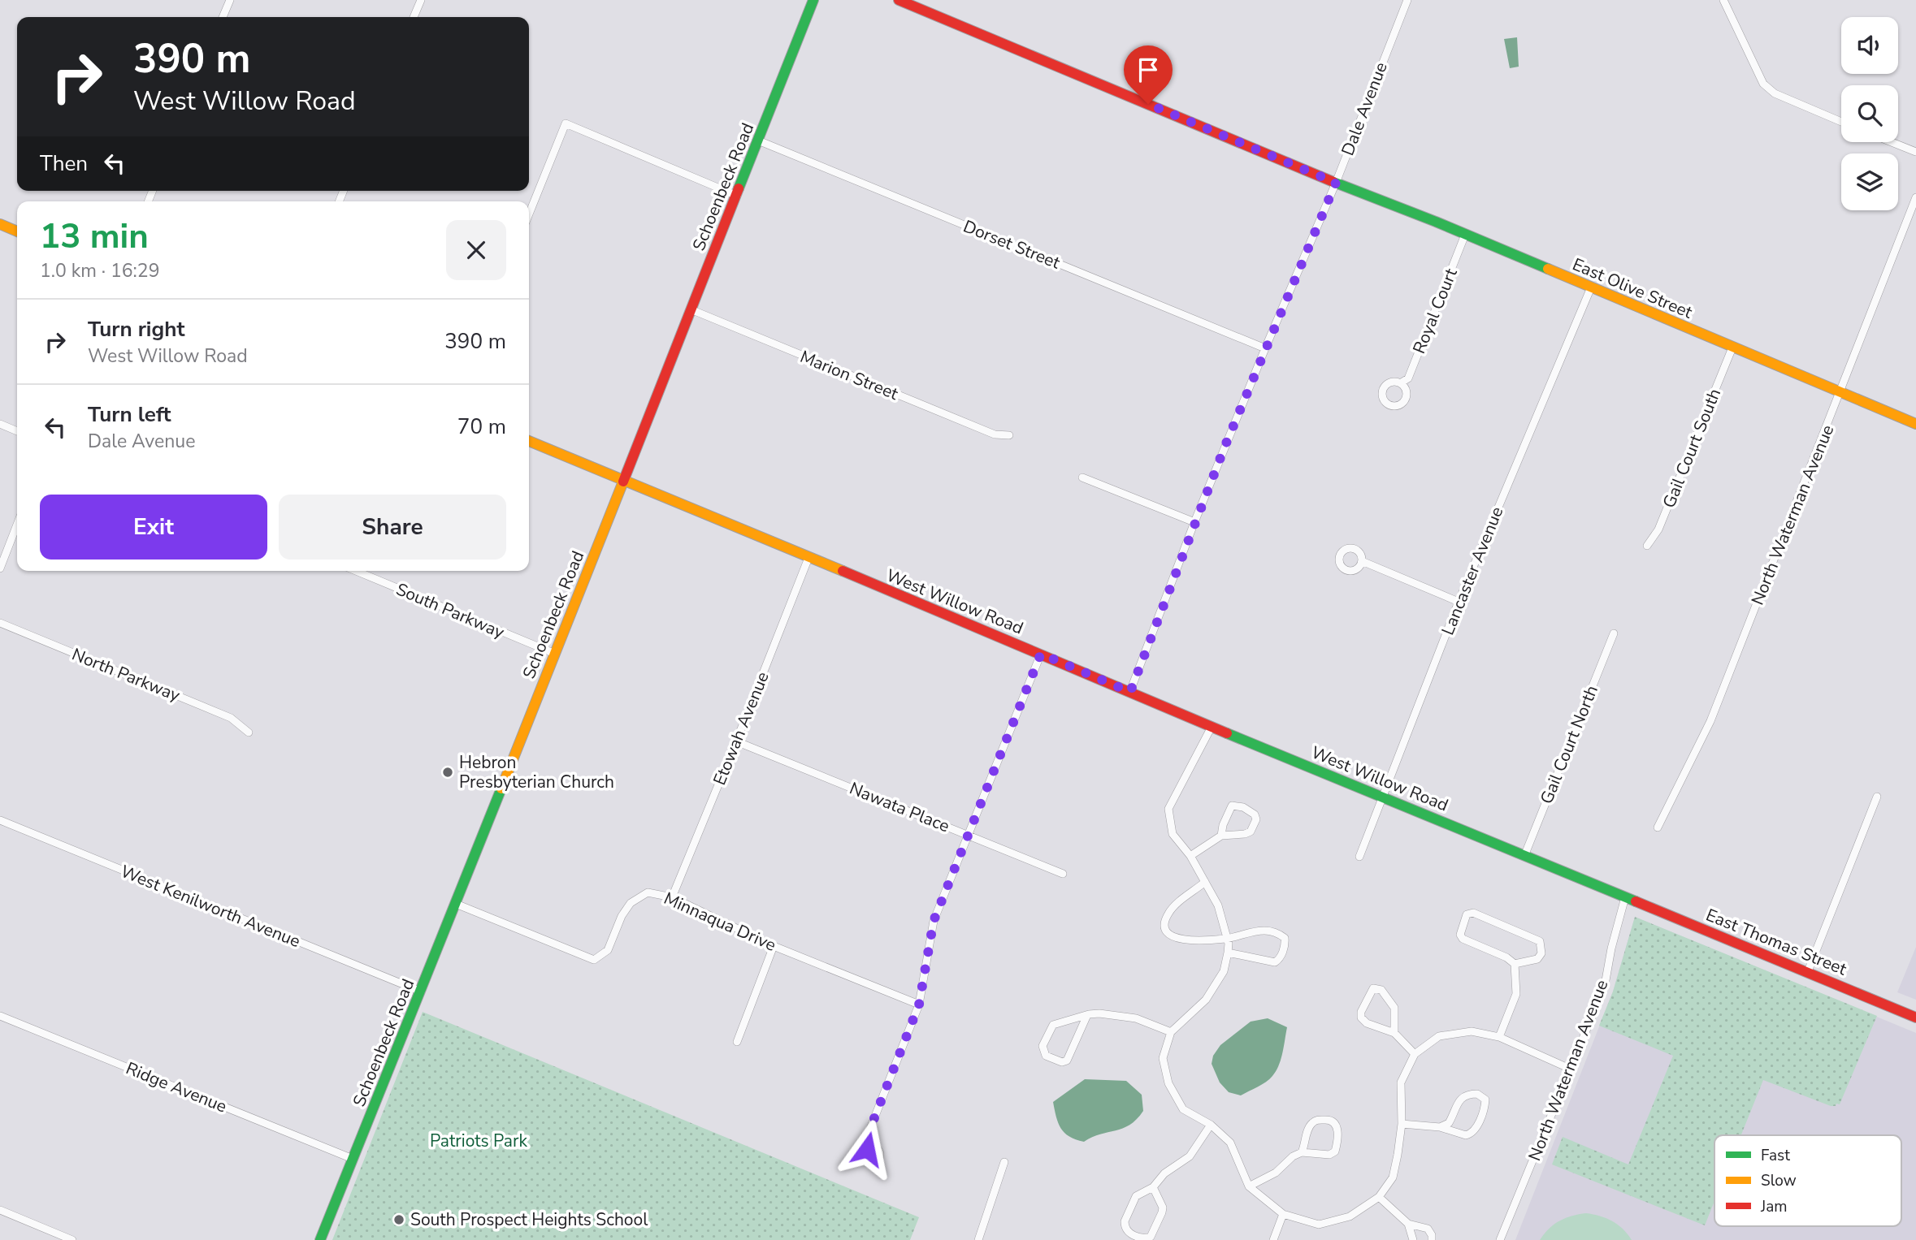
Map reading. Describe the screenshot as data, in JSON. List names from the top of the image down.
{
  "streets": {
    "street": [
      "Dale Avenue",
      "Schoenbeck Road",
      "Dorset Street",
      "East Olive Street",
      "Royal Court",
      "Marion Street",
      "Gail Court South",
      "North Waterman Avenue",
      "Lancaster Avenue",
      "West Willow Road",
      "South Parkway",
      "North Parkway",
      "Etowah Avenue",
      "Gail Court North",
      "Nawata Place",
      "West Kenilworth Avenue",
      "Minnaqua Drive",
      "East Thomas Street",
      "Ridge Avenue"
    ]
  },
  "crossings": [
    ["Dale Avenue", "Dorset Street"],
    ["Dale Avenue", "East Olive Street"],
    ["Dale Avenue", "West Willow Road"],
    ["Schoenbeck Road", "Dorset Street"],
    ["Schoenbeck Road", "Marion Street"],
    ["Schoenbeck Road", "West Willow Road"],
    ["Schoenbeck Road", "South Parkway"],
    ["Schoenbeck Road", "West Kenilworth Avenue"],
    ["Schoenbeck Road", "Minnaqua Drive"],
    ["Schoenbeck Road", "Ridge Avenue"],
    ["East Olive Street", "Royal Court"],
    ["East Olive Street", "Gail Court South"],
    ["East Olive Street", "North Waterman Avenue"],
    ["East Olive Street", "Lancaster Avenue"],
    ["North Waterman Avenue", "West Willow Road"],
    ["North Waterman Avenue", "East Thomas Street"],
    ["Lancaster Avenue", "West Willow Road"],
    ["West Willow Road", "Etowah Avenue"],
    ["West Willow Road", "Gail Court North"],
    ["West Willow Road", "East Thomas Street"],
    ["Etowah Avenue", "Nawata Place"],
    ["Etowah Avenue", "Minnaqua Drive"]
  ],
  "parks": ["Patriots Park"],
  "places": ["Hebron Presbyterian Church", "South Prospect Heights School"],
  "legend": ["Fast", "Slow", "Jam"],
  "page": {
    "turn": ["390 m", "West Willow Road"],
    "then": "Then",
    "heading": ["13 min", "1.0 km · 16:29"],
    "list": [
      {
        "name": "Turn right",
        "note": "West Willow Road",
        "value": "390 m"
      },
      {
        "name": "Turn left",
        "note": "Dale Avenue",
        "value": "70 m"
      }
    ],
    "buttons": ["Exit", "Share"]
  }
}
